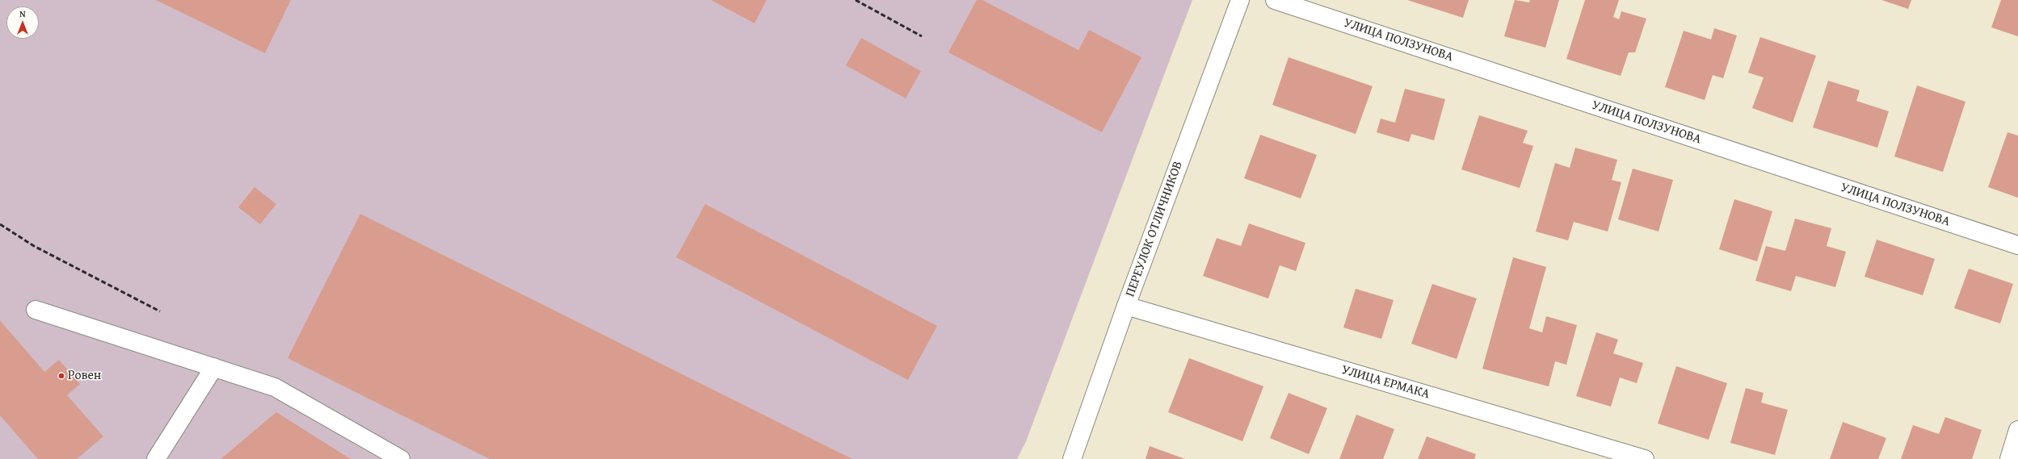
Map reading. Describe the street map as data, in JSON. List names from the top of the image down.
{
  "streets": {
    "street": ["УЛИЦА ПОЛЗУНОВА", "ПЕРЕУЛОК ОТЛИЧНИКОВ", "УЛИЦА ЕРМАКА"]
  },
  "crossings": [
    ["ПЕРЕУЛОК ОТЛИЧНИКОВ", "УЛИЦА ЕРМАКА"]
  ],
  "places": ["Ровен"],
  "north": "top"
}
